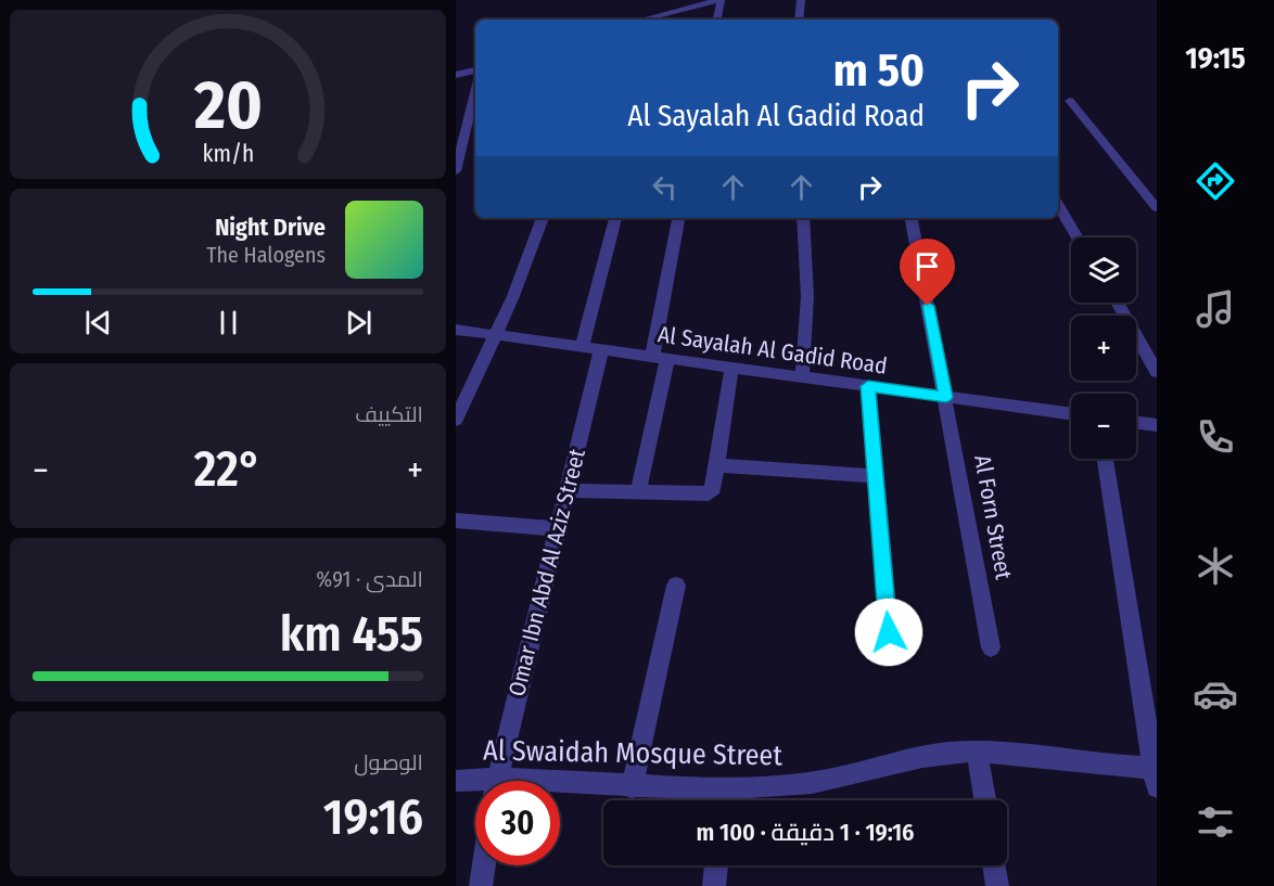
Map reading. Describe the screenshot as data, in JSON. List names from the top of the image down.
{
  "streets": {
    "street": [
      "Al Sayalah Al Gadid Road",
      "Al Forn Street",
      "Omar Ibn Abd Al Aziz Street",
      "Al Swaidah Mosque Street"
    ]
  },
  "crossings": [
    ["Al Sayalah Al Gadid Road", "Al Forn Street"],
    ["Al Sayalah Al Gadid Road", "Omar Ibn Abd Al Aziz Street"]
  ],
  "page": {
    "tabs": "19:15",
    "turn": ["50 m", "Al Sayalah Al Gadid Road"],
    "song": ["Night Drive", "The Halogens"],
    "map_buttons": ["+", "−"],
    "tile": [
      "التكييف",
      ["المدى · 91%", "455 km"],
      ["الوصول", "19:16"]
    ],
    "heat": ["−", "22°", "+"],
    "limit": "30",
    "trip": "19:16 · 1 دقيقة · 100 m",
    "gauge": ["20", "km/h"]
  }
}
